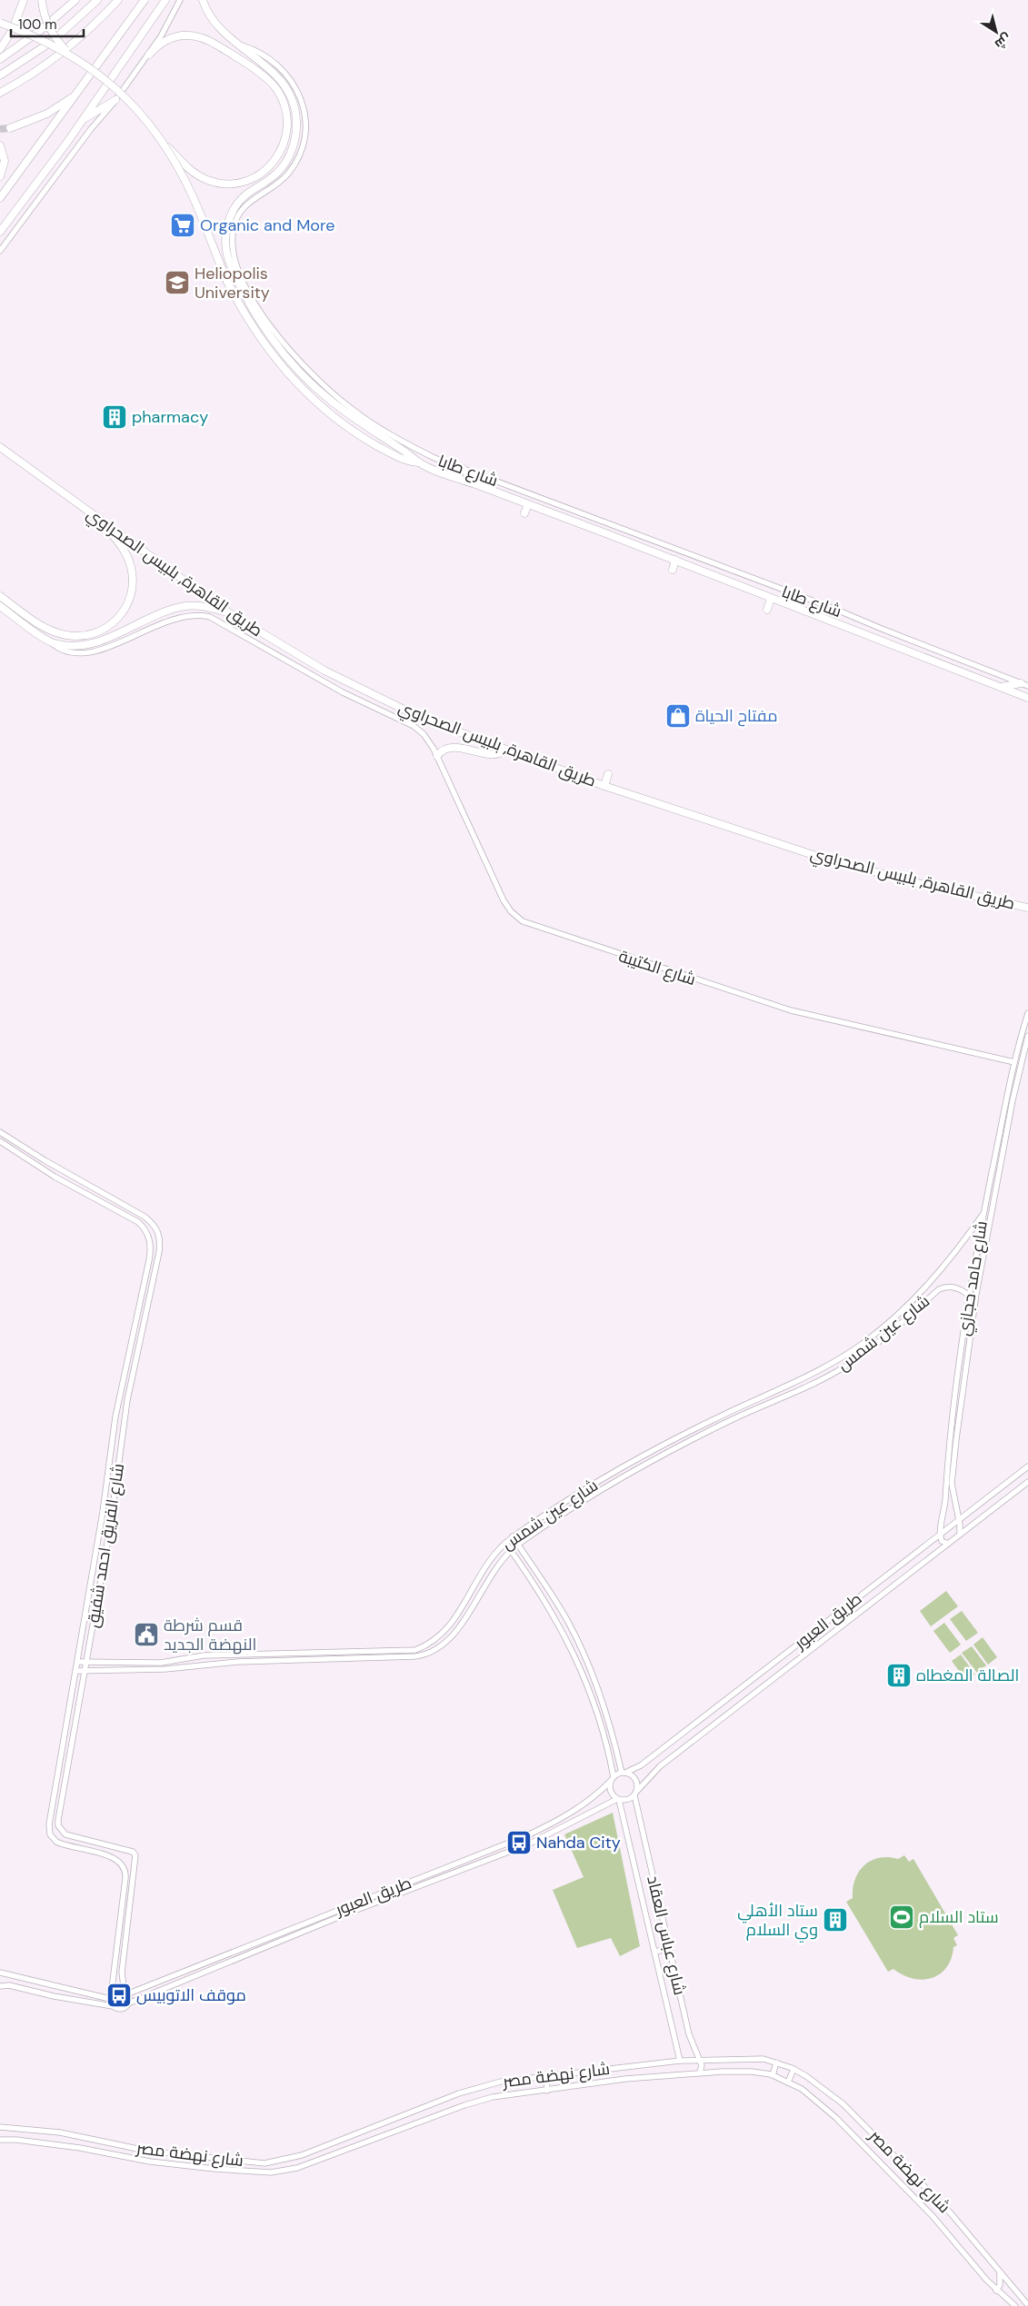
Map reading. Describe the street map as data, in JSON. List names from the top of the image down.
{
  "streets": {
    "highway": ["طريق القاهرة, بلبيس الصحراوي"],
    "street": [
      "شارع طابا",
      "شارع الكتيبة",
      "شارع حامد حجازي",
      "شارع عين شمس",
      "شارع الفريق احمد شفيق",
      "طريق العبور",
      "شارع عباس العقاد",
      "شارع نهضة مصر"
    ]
  },
  "crossings": [
    ["شارع الكتيبة", "شارع حامد حجازي"],
    ["شارع حامد حجازي", "شارع عين شمس"],
    ["شارع حامد حجازي", "طريق العبور"],
    ["شارع عين شمس", "شارع الفريق احمد شفيق"],
    ["شارع الفريق احمد شفيق", "طريق العبور"],
    ["طريق العبور", "شارع عباس العقاد"],
    ["شارع عباس العقاد", "شارع نهضة مصر"]
  ],
  "places": {
    "supermarket": ["Organic and More"],
    "school or university": ["Heliopolis University"],
    "building": ["pharmacy", "الصالة المغطاه", "ستاد الأهلي وي السلام"],
    "shop": ["مفتاح الحياة"],
    "public building": ["قسم شرطة النهضة الجديد"],
    "bus stop": ["Nahda City", "موقف الاتوبيس"],
    "sports": ["ستاد السلام"]
  },
  "scale_bar": "100 m",
  "north": "bottom right"
}
